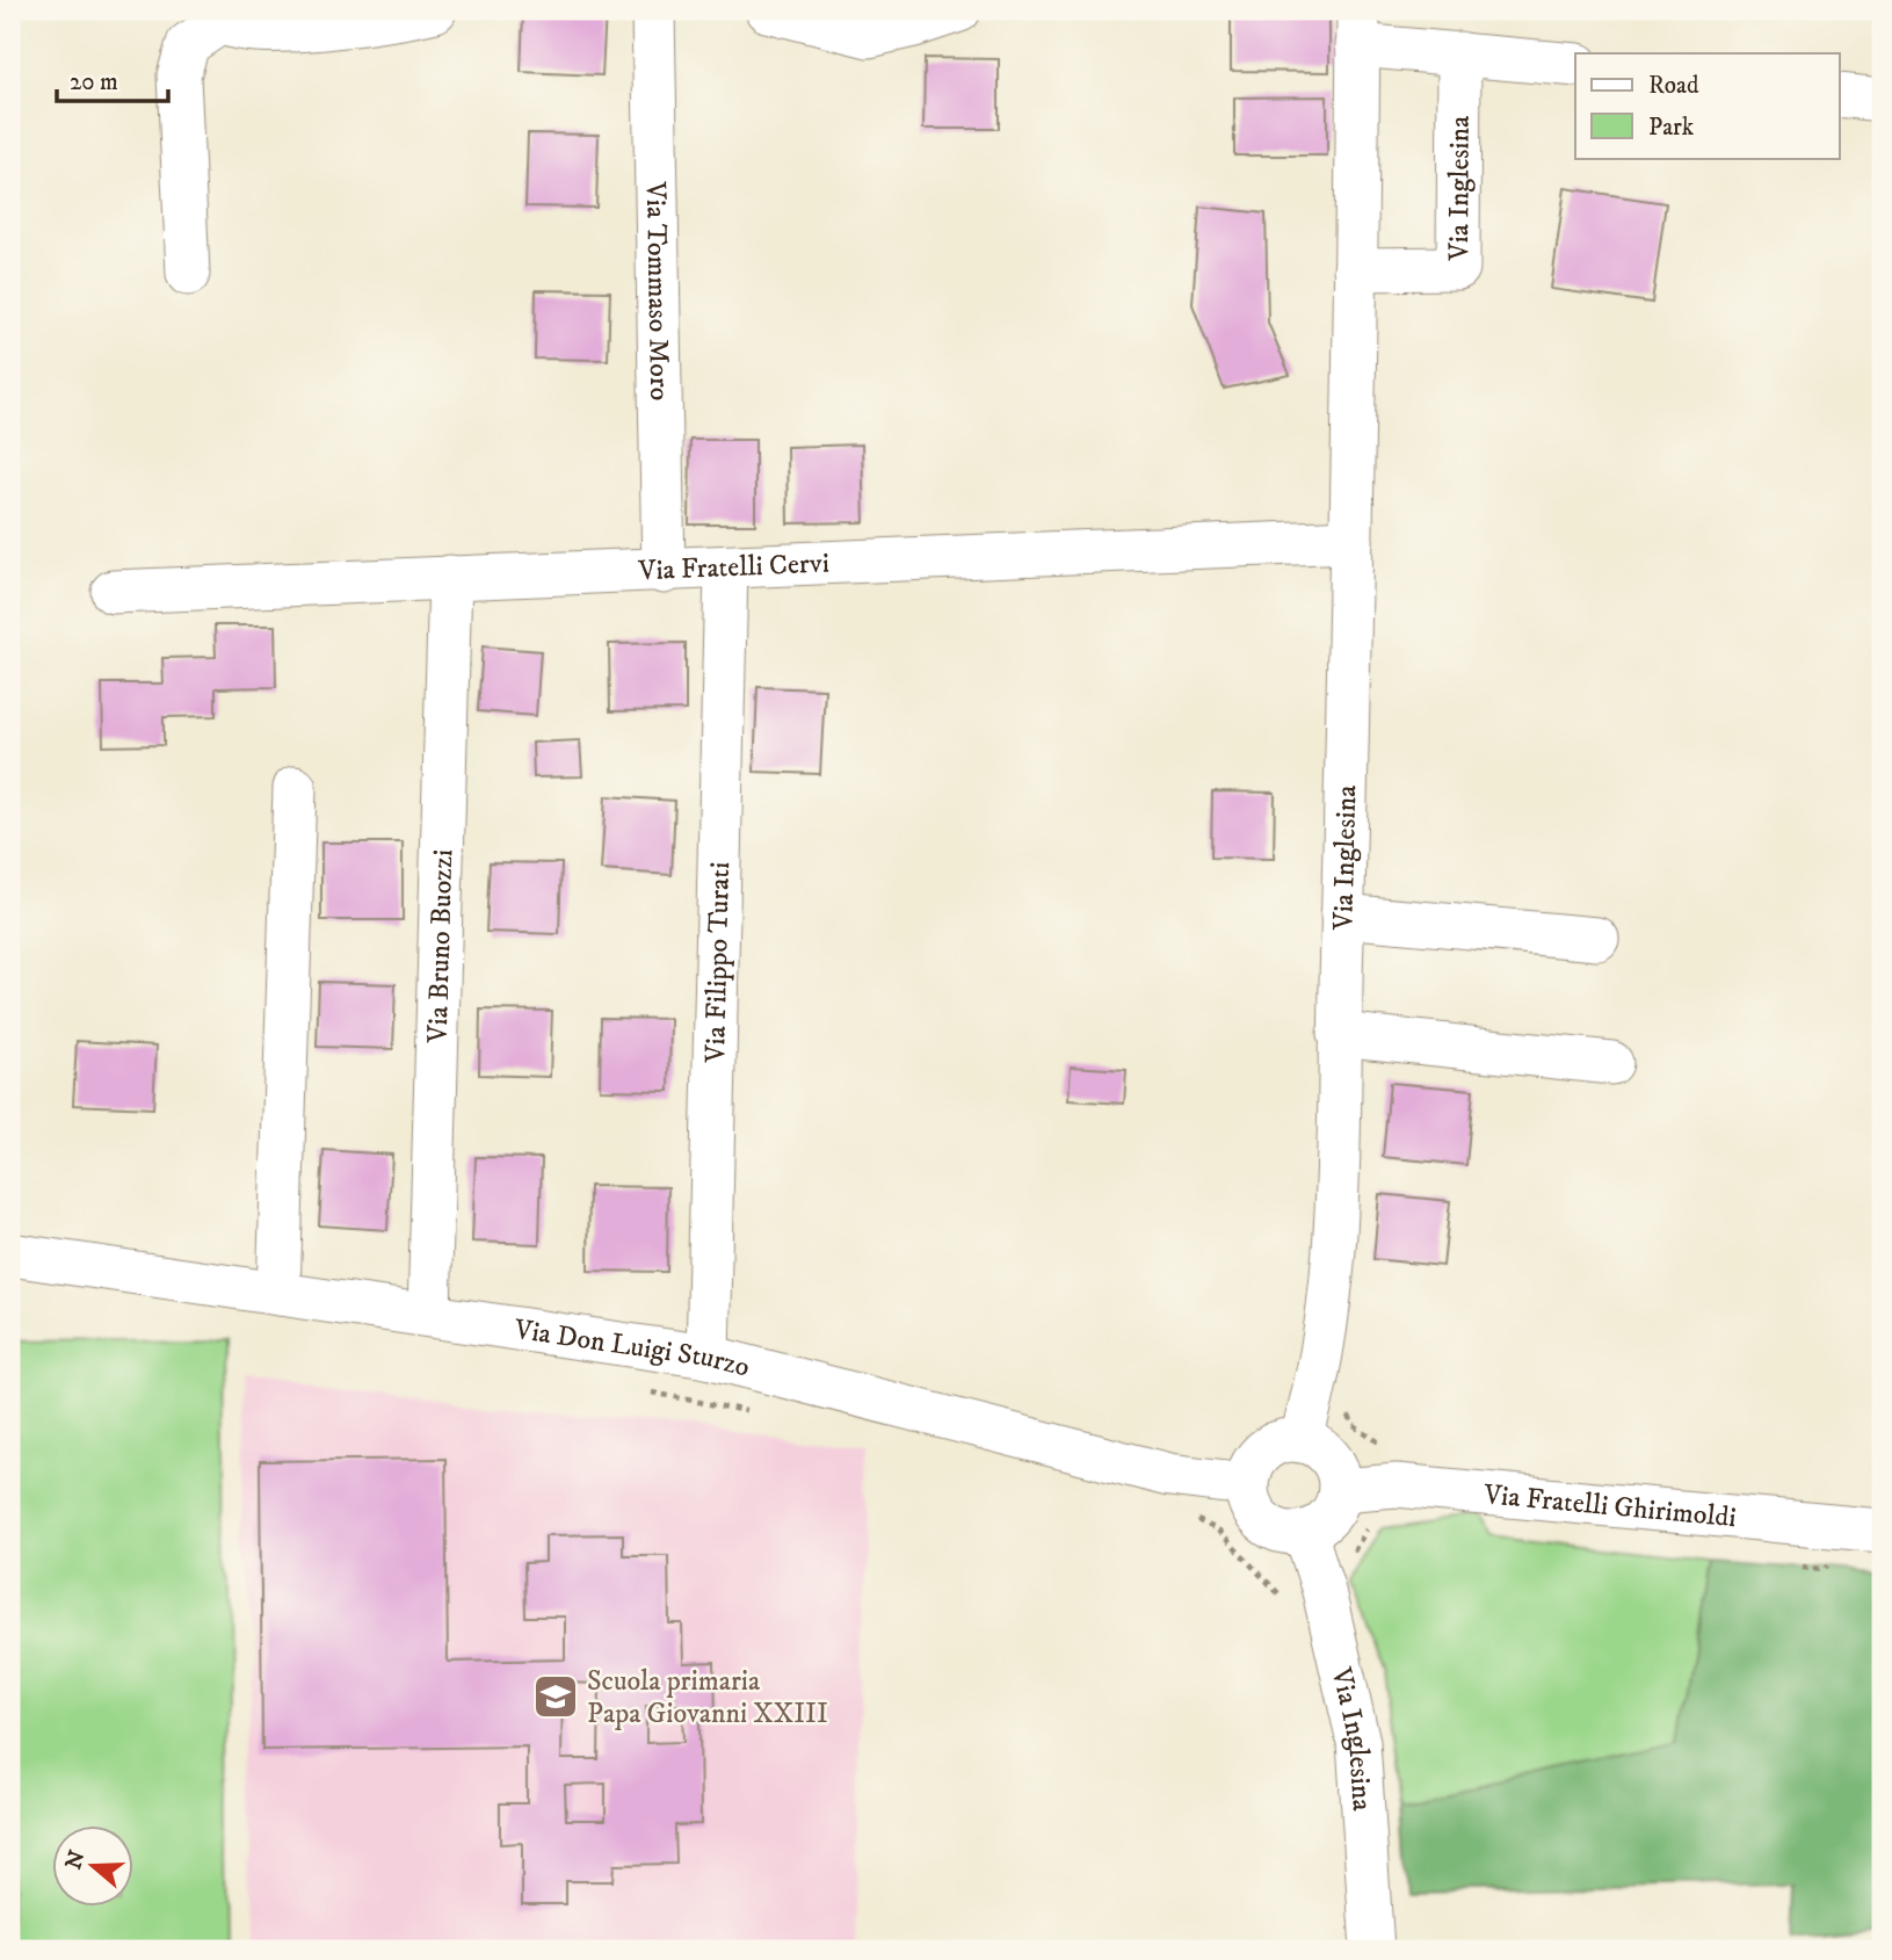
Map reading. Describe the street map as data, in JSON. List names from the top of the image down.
{
  "streets": {
    "street": [
      "Via Inglesina",
      "Via Tommaso Moro",
      "Via Fratelli Cervi",
      "Via Bruno Buozzi",
      "Via Filippo Turati",
      "Via Don Luigi Sturzo",
      "Via Fratelli Ghirimoldi"
    ]
  },
  "crossings": [
    ["Via Inglesina", "Via Fratelli Cervi"],
    ["Via Inglesina", "Via Don Luigi Sturzo"],
    ["Via Inglesina", "Via Fratelli Ghirimoldi"],
    ["Via Tommaso Moro", "Via Fratelli Cervi"],
    ["Via Fratelli Cervi", "Via Bruno Buozzi"],
    ["Via Fratelli Cervi", "Via Filippo Turati"],
    ["Via Bruno Buozzi", "Via Don Luigi Sturzo"],
    ["Via Filippo Turati", "Via Don Luigi Sturzo"],
    ["Via Don Luigi Sturzo", "Via Fratelli Ghirimoldi"]
  ],
  "places": {
    "school or university": ["Scuola primaria Papa Giovanni XXIII"]
  },
  "legend": ["Road", "Park"],
  "scale_bar": "20 m",
  "north": "left"
}
